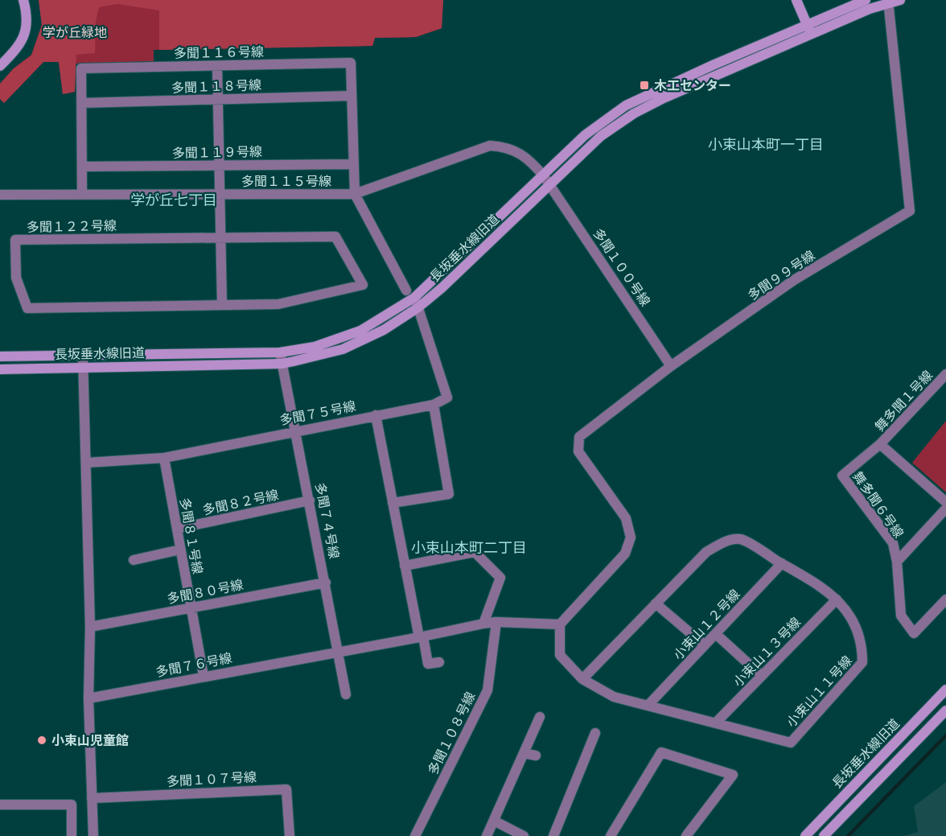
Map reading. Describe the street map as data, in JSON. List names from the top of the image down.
{
  "streets": {
    "street": [
      "多聞１１６号線",
      "多聞１１８号線",
      "多聞１１９号線",
      "多聞１１５号線",
      "多聞１２２号線",
      "長坂垂水線旧道",
      "多聞１００号線",
      "多聞９９号線",
      "舞多聞１号線",
      "多聞７５号線",
      "多聞８２号線",
      "舞多聞６号線",
      "多聞７４号線",
      "多聞８１号線",
      "多聞８０号線",
      "小束山１２号線",
      "小束山１３号線",
      "多聞７６号線",
      "小束山１１号線",
      "多聞１０８号線",
      "多聞１０７号線"
    ]
  },
  "crossings": [
    ["多聞１１６号線", "多聞１１８号線"],
    ["多聞１１６号線", "多聞１１９号線"],
    ["多聞１１６号線", "多聞１１５号線"],
    ["多聞１１５号線", "長坂垂水線旧道"],
    ["多聞１１５号線", "多聞１００号線"],
    ["長坂垂水線旧道", "多聞１００号線"],
    ["長坂垂水線旧道", "多聞９９号線"],
    ["長坂垂水線旧道", "多聞７４号線"],
    ["多聞１００号線", "多聞９９号線"],
    ["多聞９９号線", "小束山１１号線"],
    ["舞多聞１号線", "舞多聞６号線"],
    ["多聞７５号線", "多聞７４号線"],
    ["多聞７５号線", "多聞８１号線"],
    ["多聞８２号線", "多聞７４号線"],
    ["多聞８２号線", "多聞８１号線"],
    ["多聞７４号線", "多聞８０号線"],
    ["多聞７４号線", "多聞７６号線"],
    ["多聞８１号線", "多聞８０号線"],
    ["多聞８１号線", "多聞７６号線"],
    ["小束山１２号線", "小束山１１号線"],
    ["小束山１３号線", "小束山１１号線"]
  ],
  "districts": ["小束山本町一丁目", "学が丘七丁目", "小束山本町二丁目"],
  "parks": ["学が丘緑地"],
  "places": {
    "transit": ["木工センター"],
    "other": ["小束山児童館"]
  }
}
